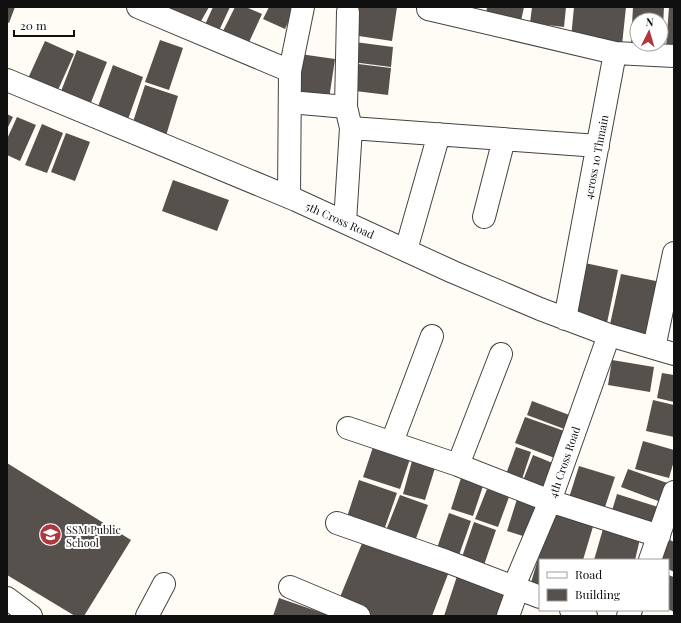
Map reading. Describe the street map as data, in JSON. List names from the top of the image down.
{
  "streets": {
    "street": ["4cross 10 Thmain", "5th Cross Road", "4th Cross Road"]
  },
  "crossings": [
    ["4cross 10 Thmain", "5th Cross Road"],
    ["5th Cross Road", "4th Cross Road"]
  ],
  "places": {
    "school or university": ["SSM Public School"]
  },
  "legend": ["Road", "Building"],
  "scale_bar": "20 m",
  "north": "top"
}
